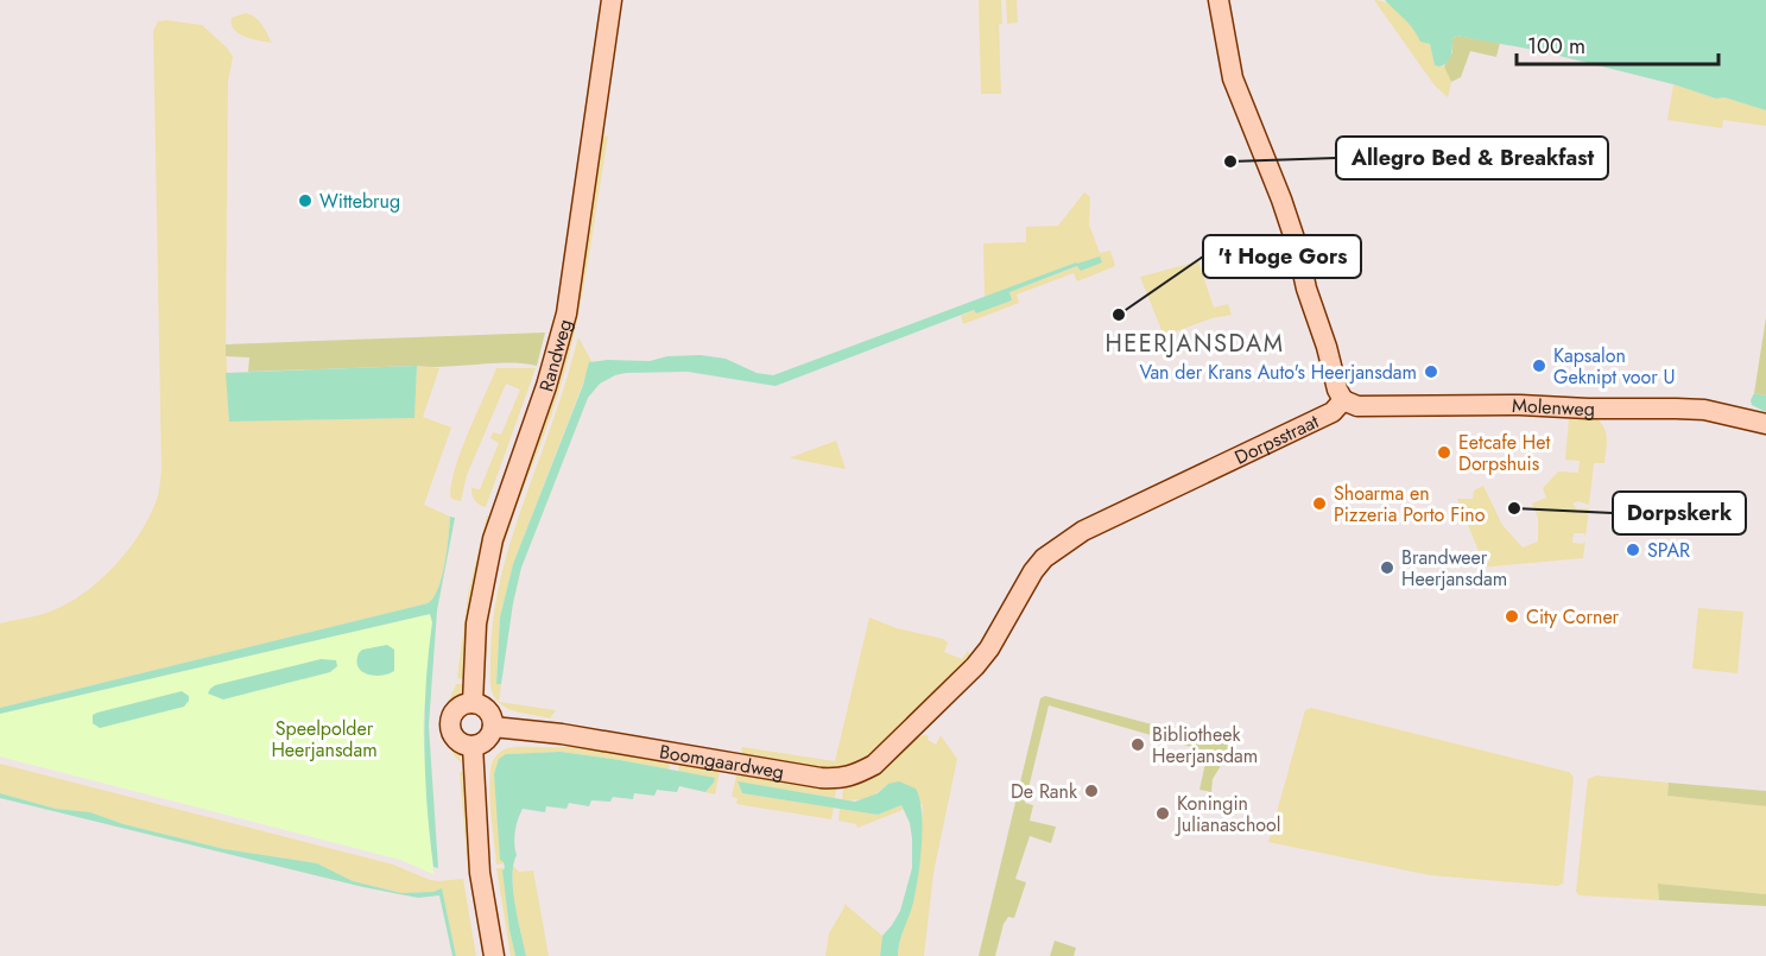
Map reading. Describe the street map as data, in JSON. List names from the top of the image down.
{
  "streets": {
    "main road": [
      "Randweg",
      "Molenweg",
      "Dorpsstraat",
      "Boomgaardweg"
    ]
  },
  "crossings": [
    ["Randweg", "Boomgaardweg"],
    ["Molenweg", "Dorpsstraat"],
    ["Dorpsstraat", "Boomgaardweg"]
  ],
  "districts": ["HEERJANSDAM"],
  "parks": ["Speelpolder Heerjansdam"],
  "places": [
    "Allegro Bed & Breakfast",
    "Wittebrug",
    "'t Hoge Gors",
    "Kapsalon Geknipt voor U",
    "Van der Krans Auto's Heerjansdam",
    "Eetcafe Het Dorpshuis",
    "Shoarma en Pizzeria Porto Fino",
    "Dorpskerk",
    "SPAR",
    "Brandweer Heerjansdam",
    "City Corner",
    "Bibliotheek Heerjansdam",
    "De Rank",
    "Koningin Julianaschool"
  ],
  "scale_bar": "100 m"
}
